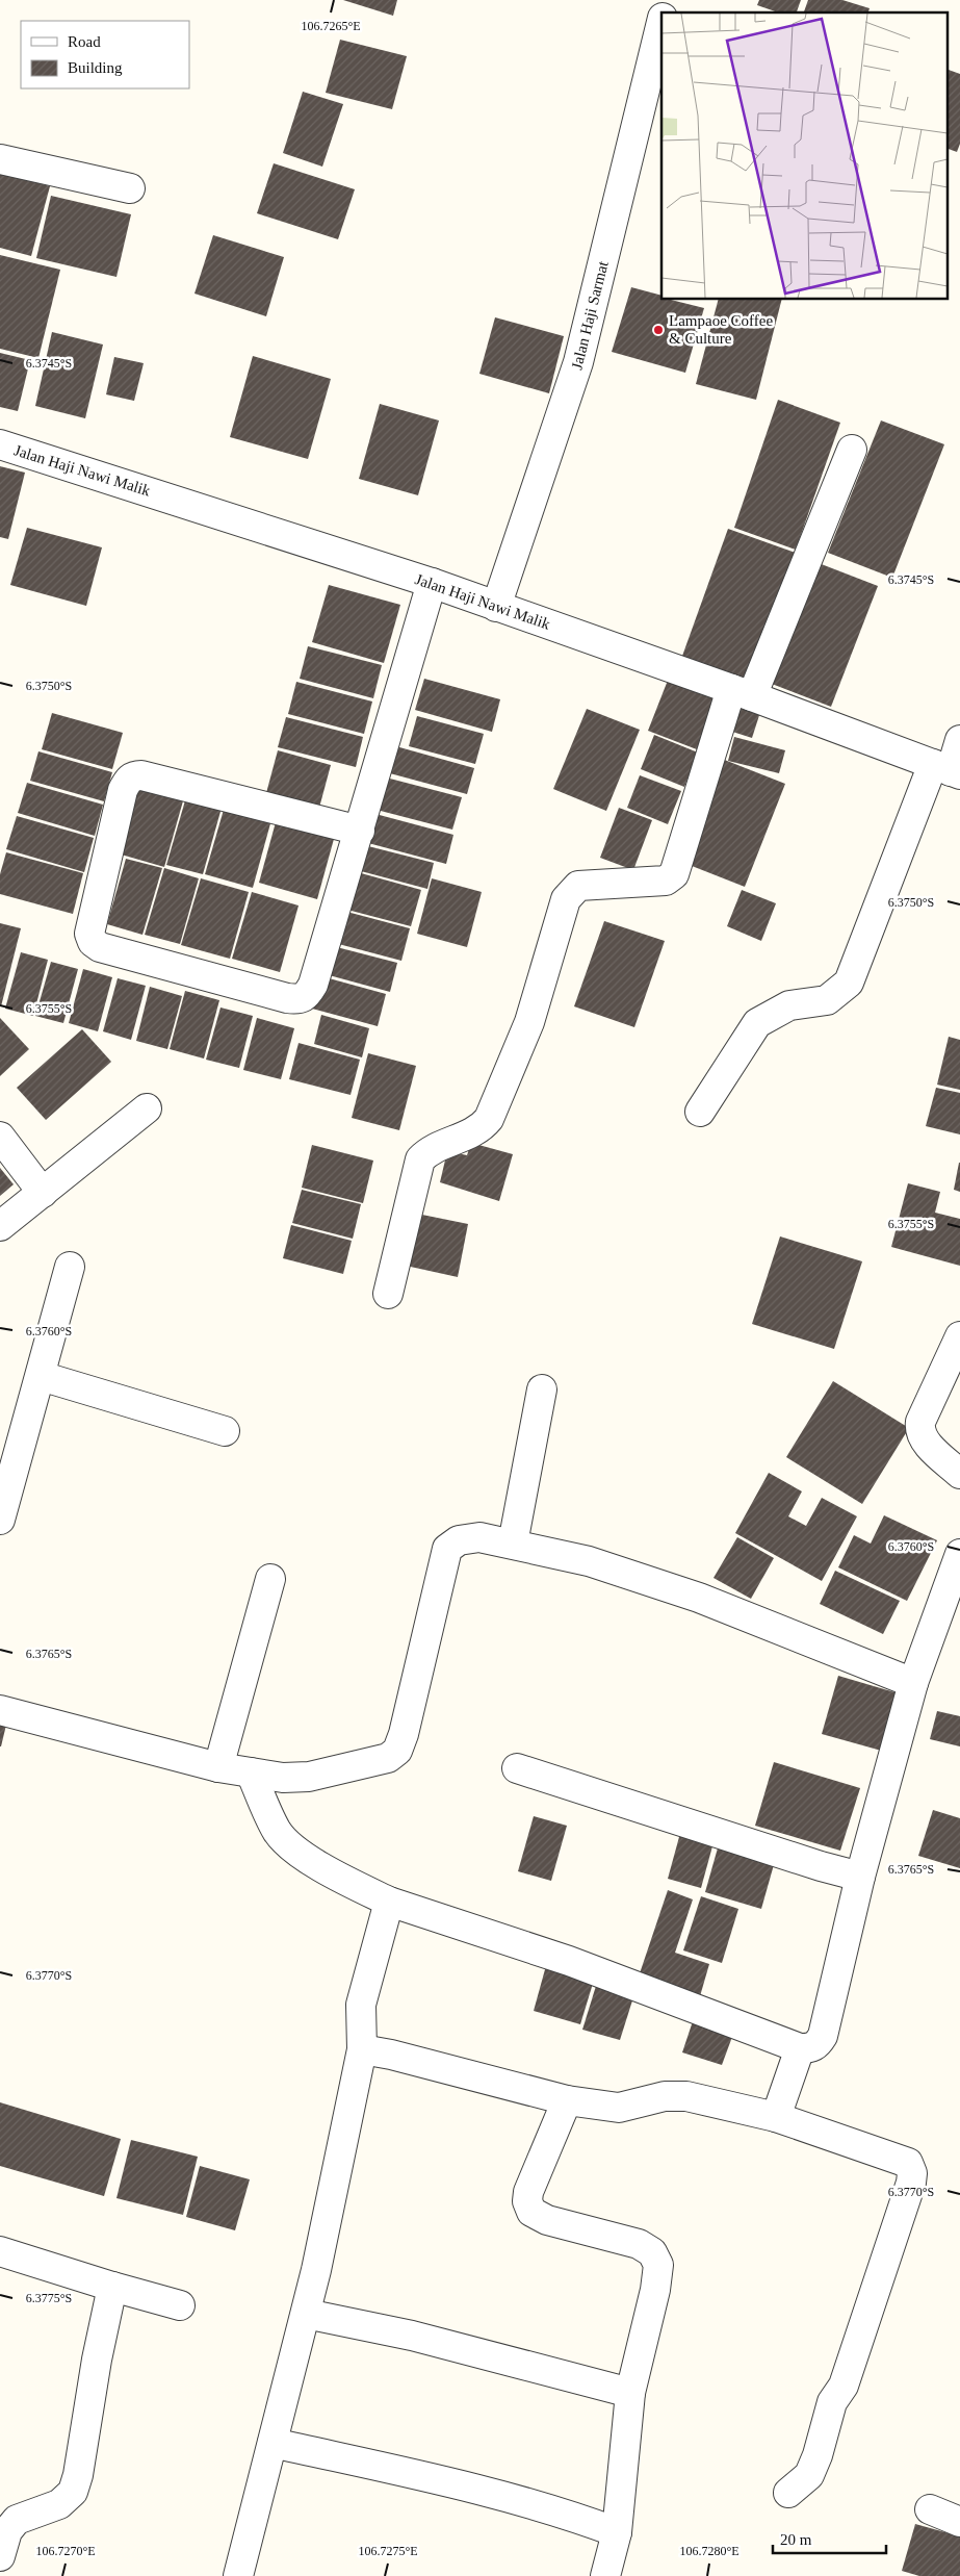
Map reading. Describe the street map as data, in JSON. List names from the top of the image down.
{
  "streets": {
    "street": ["Jalan Haji Sarmat", "Jalan Haji Nawi Malik"]
  },
  "crossings": [
    ["Jalan Haji Sarmat", "Jalan Haji Nawi Malik"]
  ],
  "places": ["Lampaoe Coffee & Culture"],
  "legend": ["Road", "Building"],
  "scale_bar": "20 m",
  "coordinates": [
    "106.7265°E",
    "6.3745°S",
    "6.3750°S",
    "6.3755°S",
    "6.3760°S",
    "6.3765°S",
    "6.3770°S",
    "6.3775°S",
    "106.7270°E",
    "106.7275°E",
    "106.7280°E"
  ]
}
